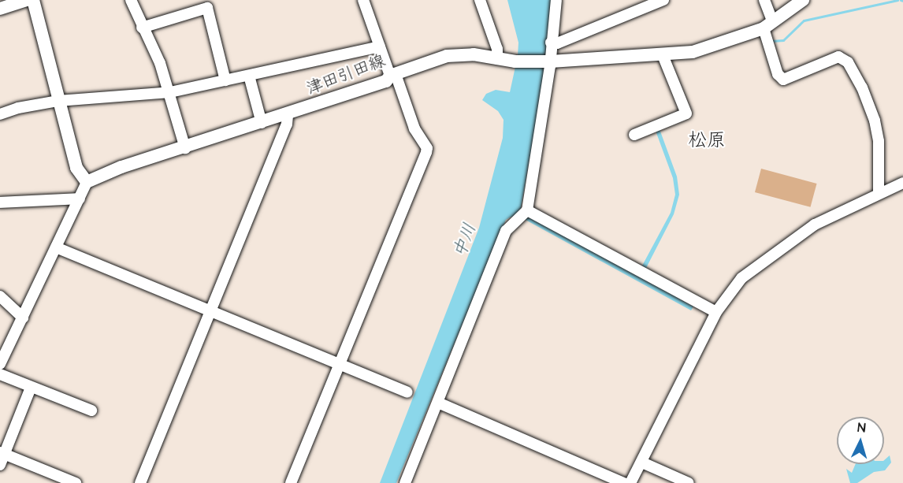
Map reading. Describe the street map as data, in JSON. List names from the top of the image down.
{
  "streets": {
    "main road": ["津田引田線"]
  },
  "districts": ["松原"],
  "water": ["中川"],
  "north": "top"
}
